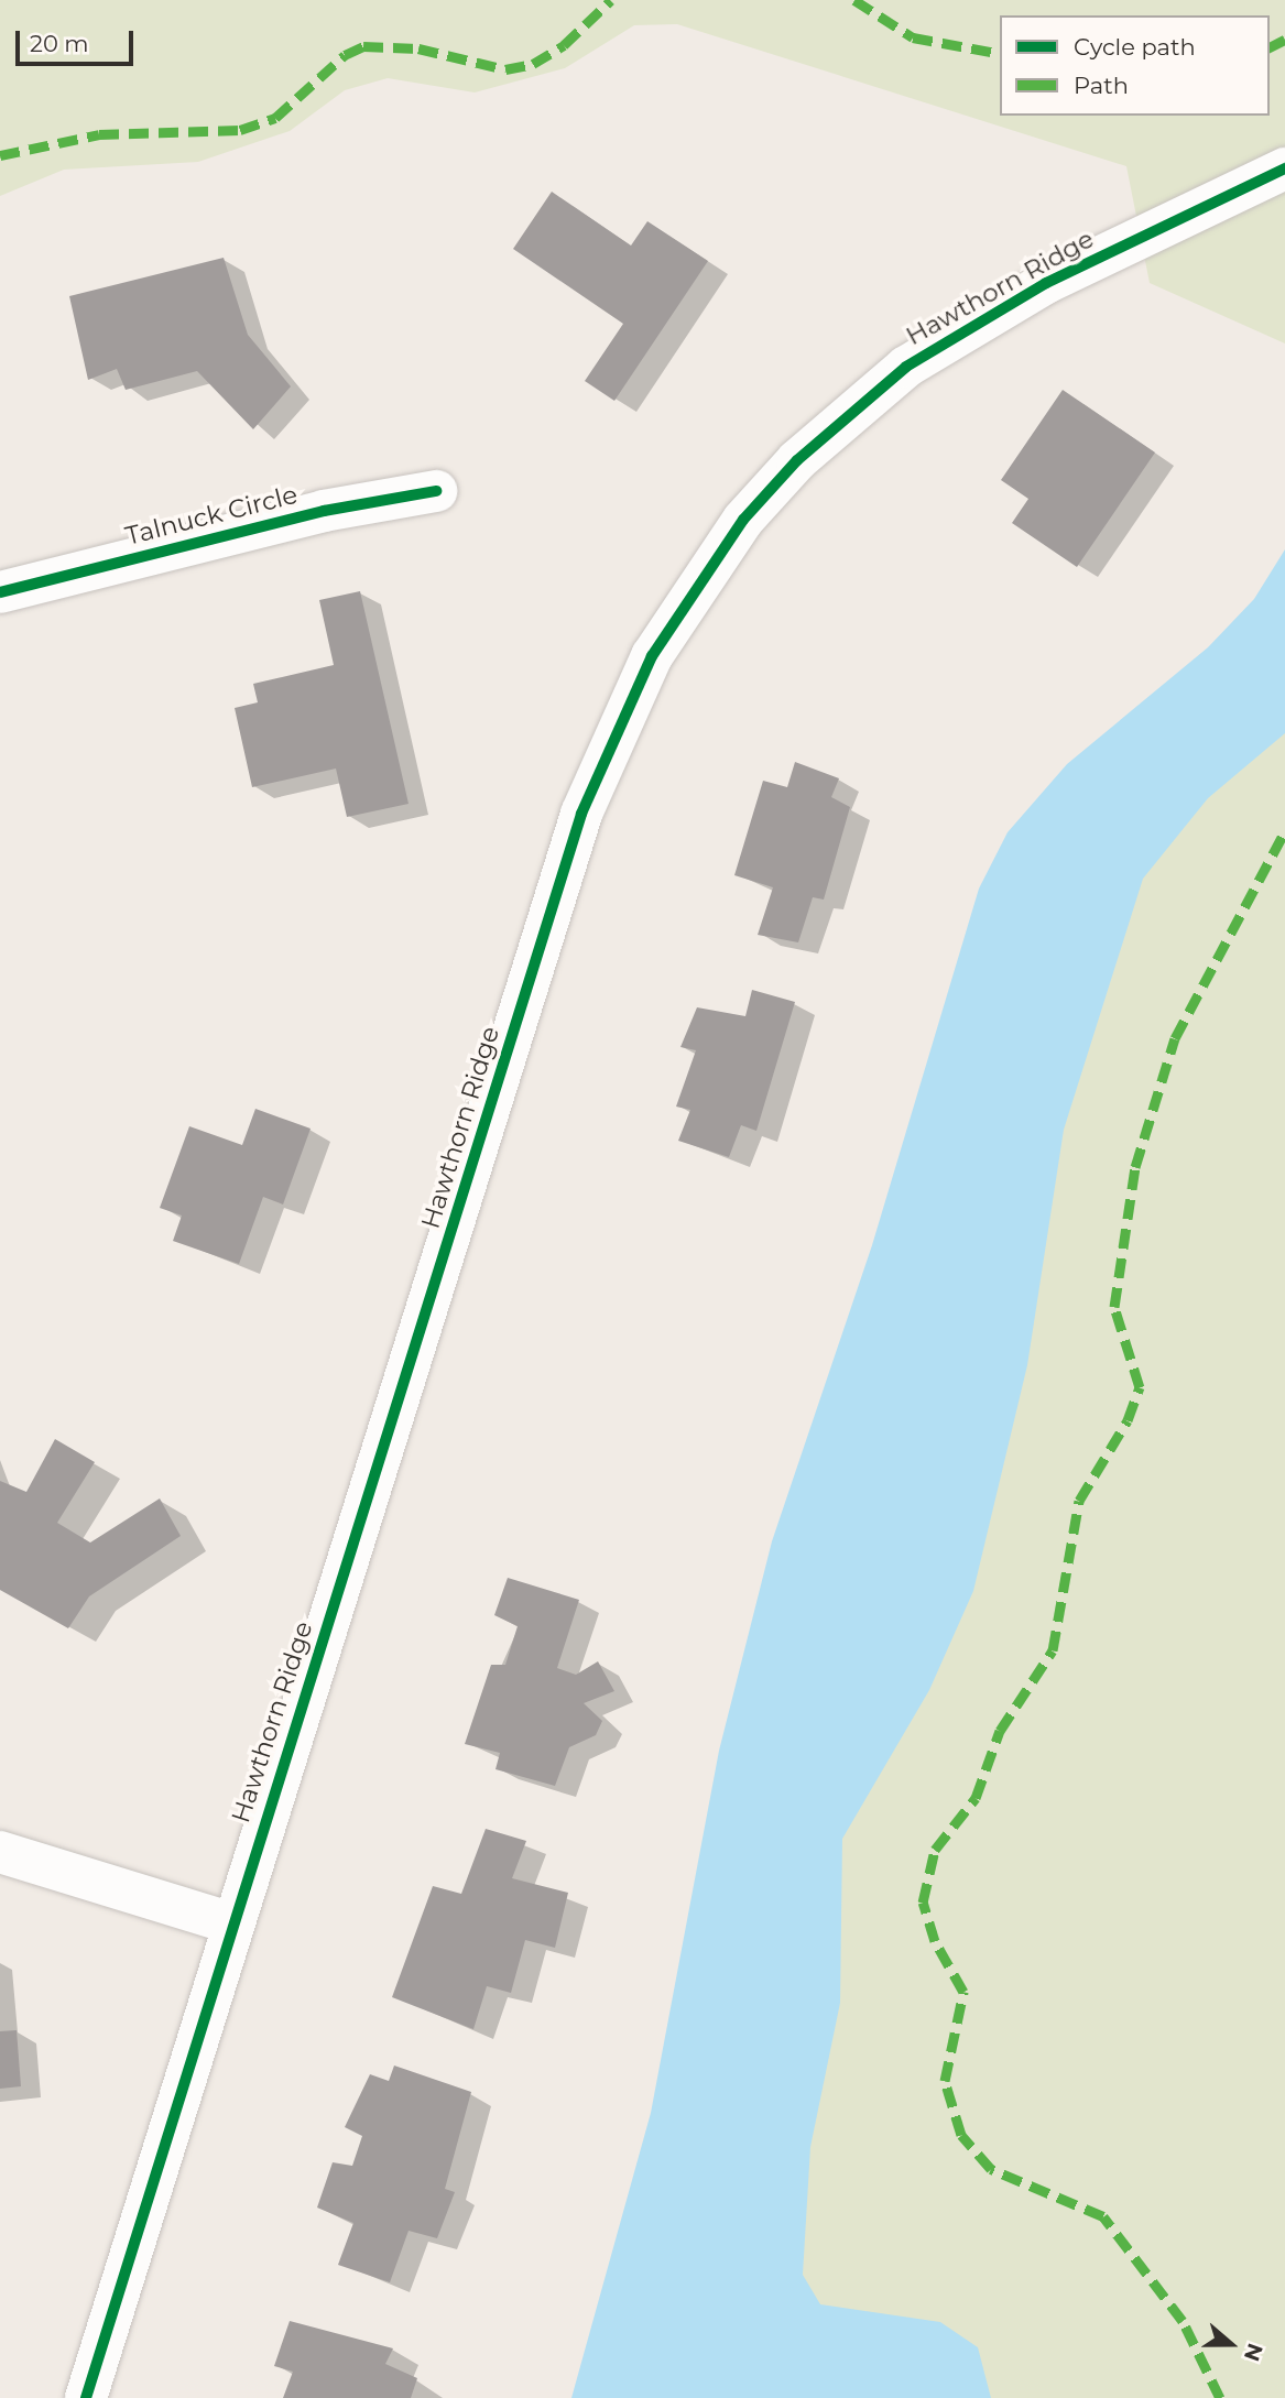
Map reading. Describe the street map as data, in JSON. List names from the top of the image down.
{
  "streets": {
    "street": ["Hawthorn Ridge", "Talnuck Circle"]
  },
  "legend": ["Cycle path", "Path"],
  "scale_bar": "20 m",
  "north": "right"
}
